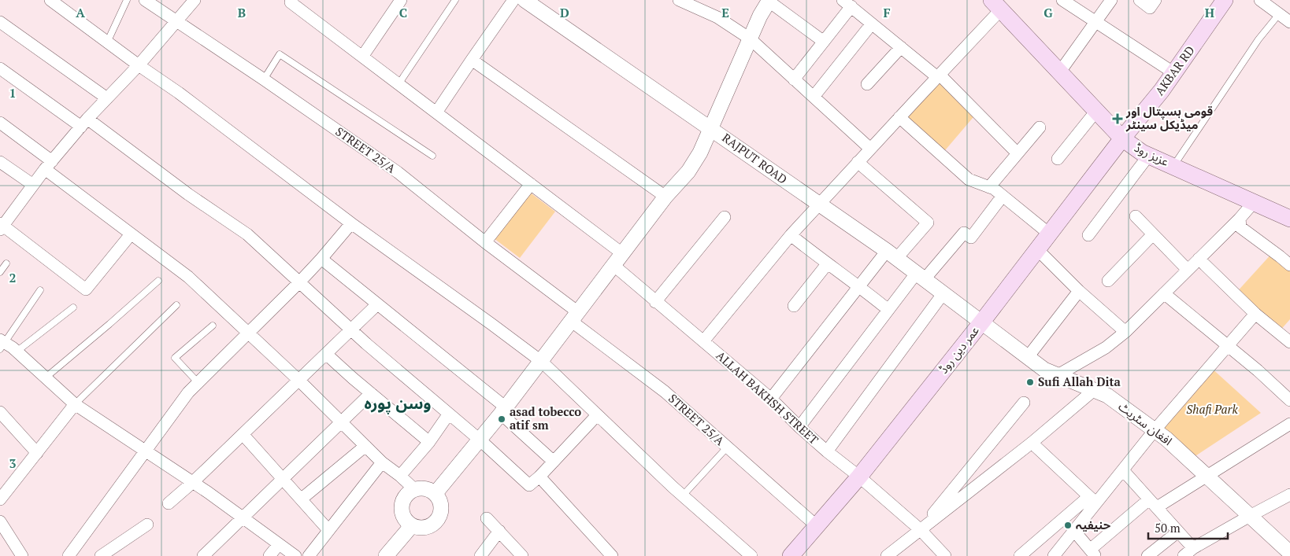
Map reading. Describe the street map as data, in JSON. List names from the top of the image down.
{
  "streets": {
    "main road": ["AKBAR RD", "عزیز روڈ", "عمر دین روڈ"],
    "street": [
      "STREET 25/A",
      "RAJPUT ROAD",
      "ALLAH BAKHSH STREET",
      "افغان سٹریٹ"
    ]
  },
  "crossings": [
    ["AKBAR RD", "عزیز روڈ"],
    ["AKBAR RD", "عمر دین روڈ"],
    ["STREET 25/A", "عمر دین روڈ"],
    ["عزیز روڈ", "عمر دین روڈ"],
    ["RAJPUT ROAD", "عمر دین روڈ"],
    ["RAJPUT ROAD", "افغان سٹریٹ"],
    ["عمر دین روڈ", "ALLAH BAKHSH STREET"],
    ["عمر دین روڈ", "افغان سٹریٹ"]
  ],
  "districts": ["وسن پورہ"],
  "parks": ["Shafi Park"],
  "places": {
    "health": ["قومی ہسپتال اور میڈیکل سینٹر"],
    "other": ["Sufi Allah Dita", "asad tobecco atif sm", "حنیفیہ"]
  },
  "scale_bar": "50 m",
  "grid": {
    "columns": [
      "A",
      "B",
      "C",
      "D",
      "E",
      "F",
      "G",
      "H"
    ],
    "rows": ["1", "2", "3"]
  }
}
